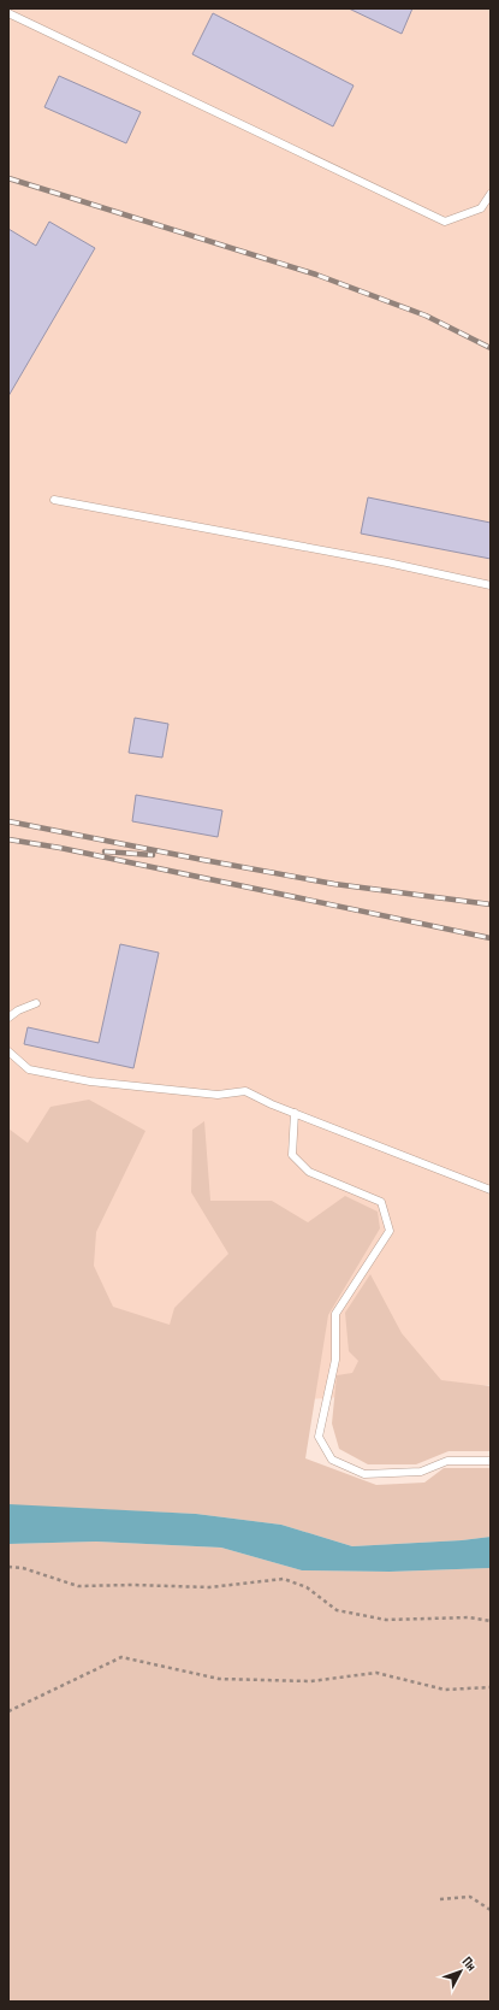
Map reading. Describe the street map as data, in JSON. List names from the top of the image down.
{
  "north": "top right"
}
